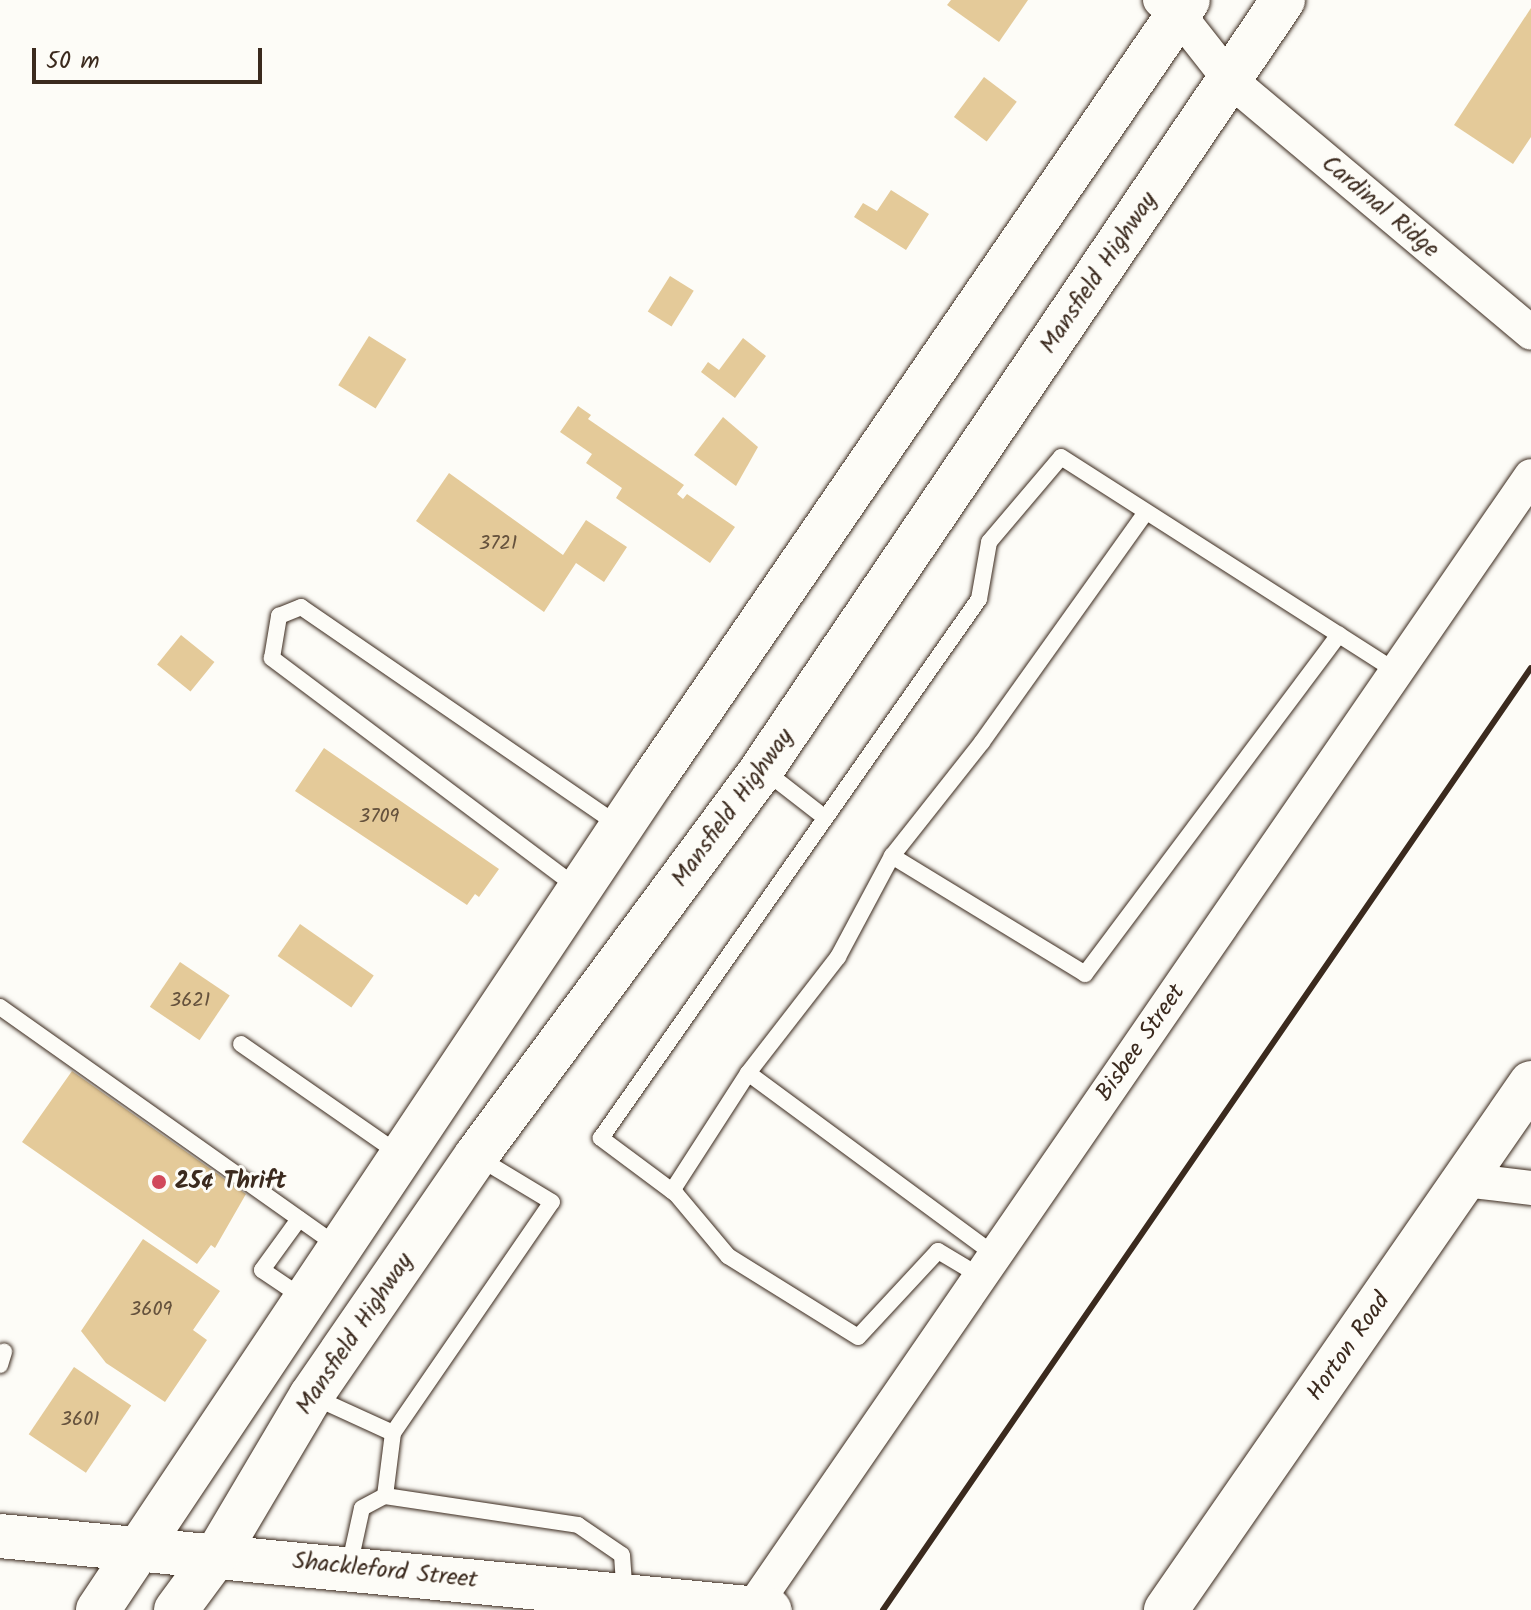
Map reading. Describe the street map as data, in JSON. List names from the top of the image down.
{
  "streets": {
    "main road": ["Mansfield Highway", "Horton Road", "Shackleford Street"],
    "street": ["Cardinal Ridge", "Bisbee Street"]
  },
  "crossings": [
    ["Cardinal Ridge", "Mansfield Highway"],
    ["Mansfield Highway", "Shackleford Street"],
    ["Bisbee Street", "Shackleford Street"]
  ],
  "places": ["25¢ Thrift"],
  "house_numbers": [
    "3721",
    "3709",
    "3621",
    "3609",
    "3601"
  ],
  "scale_bar": "50 m"
}
